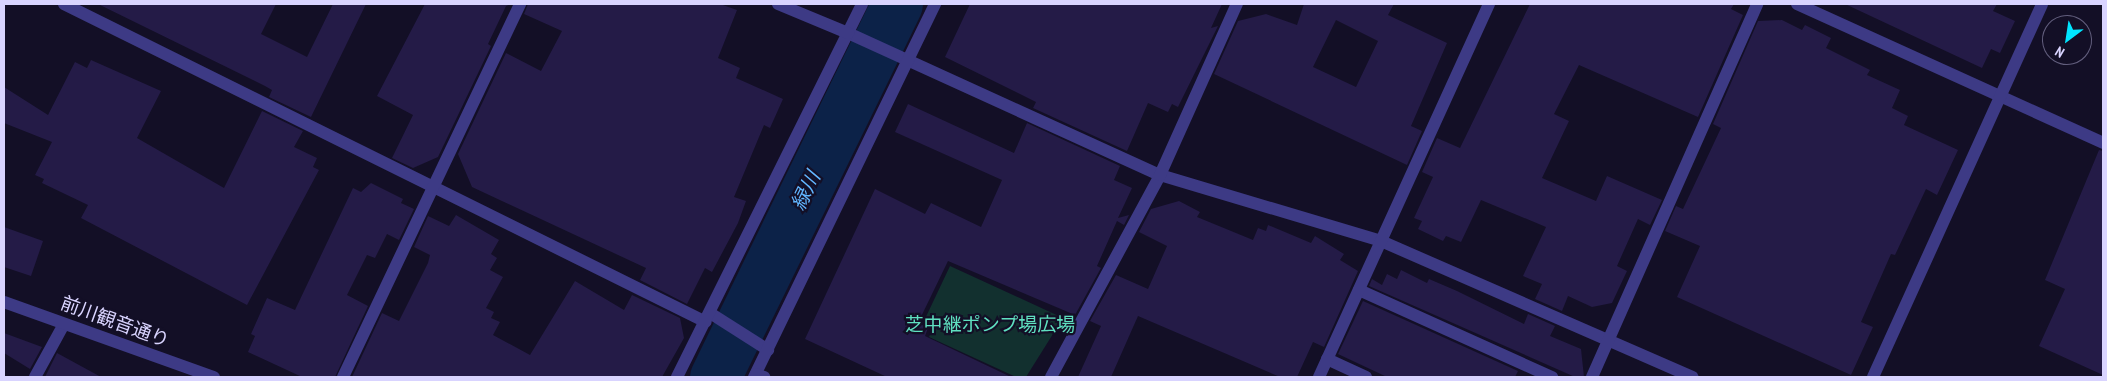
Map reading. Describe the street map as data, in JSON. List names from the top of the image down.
{
  "streets": {
    "street": ["前川観音通り"]
  },
  "water": ["緑川"],
  "parks": ["芝中継ポンプ場広場"],
  "north": "bottom left"
}
